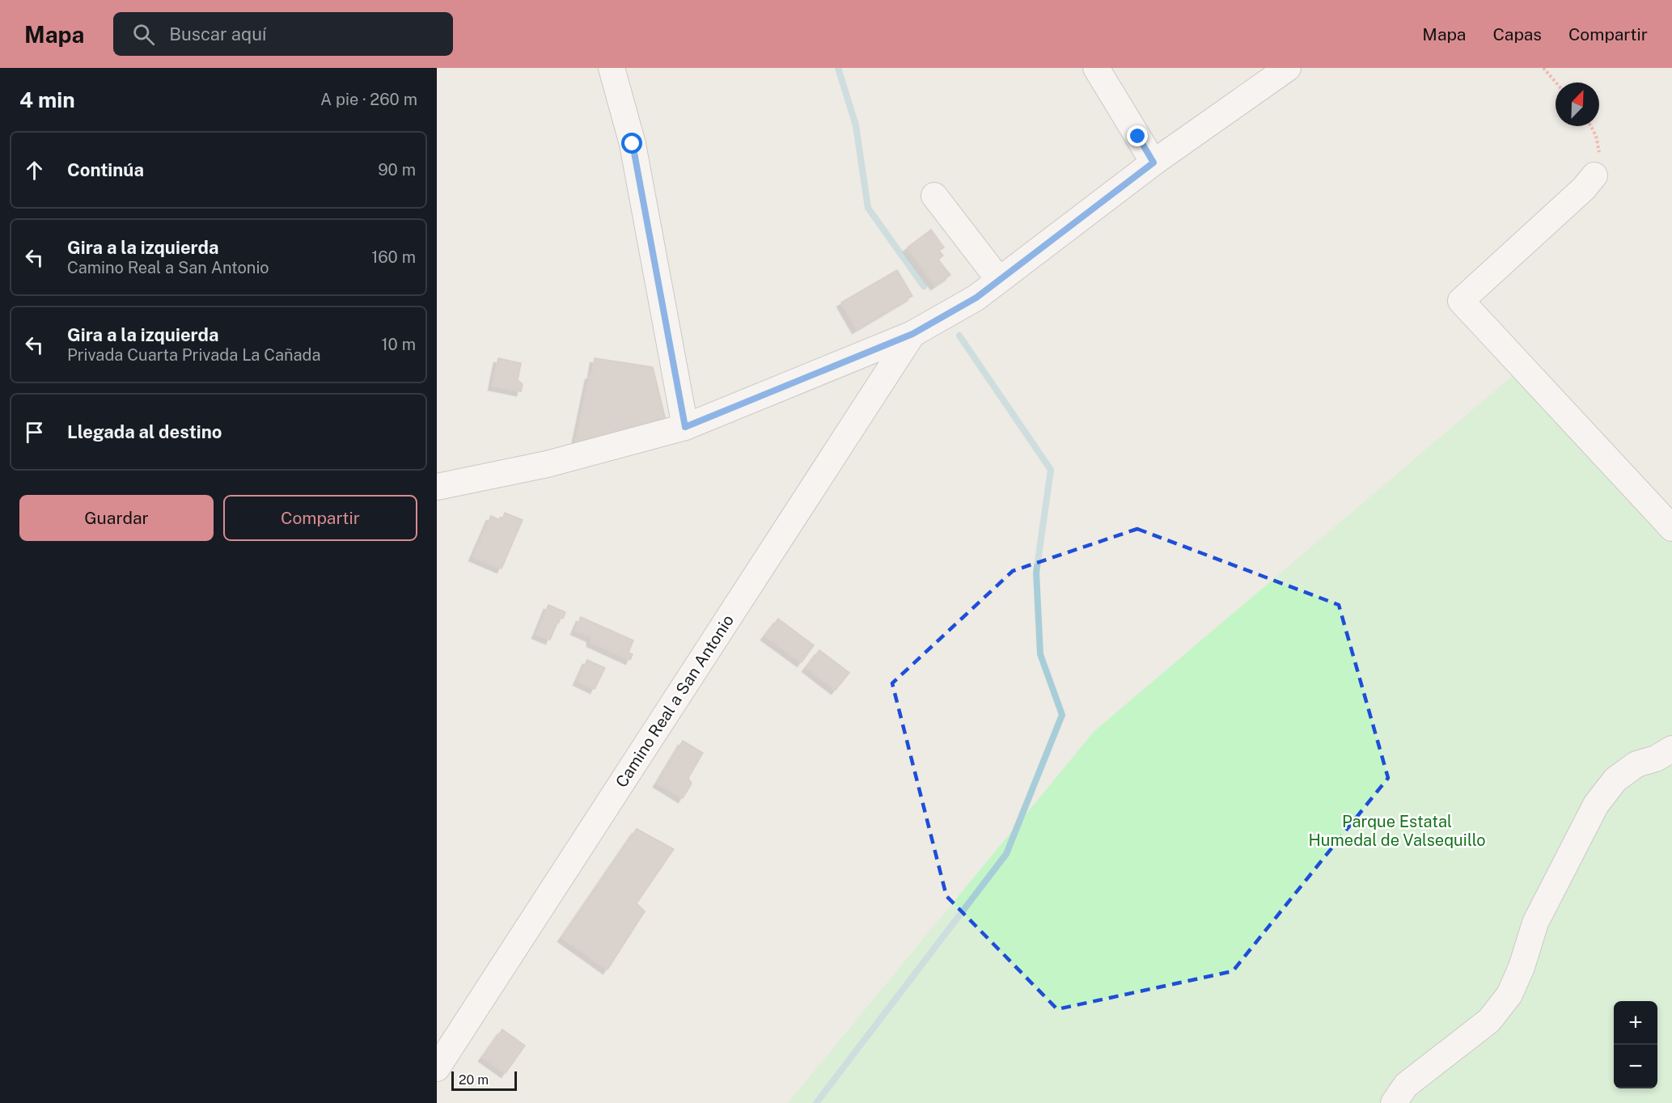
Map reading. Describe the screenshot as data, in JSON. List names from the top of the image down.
{
  "streets": {
    "street": ["Camino Real a San Antonio"]
  },
  "parks": ["Parque Estatal Humedal de Valsequillo"],
  "scale_bar": "20 m",
  "north": "top right",
  "page": {
    "header": "Mapa",
    "search": "Buscar aquí",
    "nav": ["Mapa", "Capas", "Compartir"],
    "heading": ["4 min", "A pie · 260 m"],
    "list": [
      ["Continúa", "90 m"],
      ["Gira a la izquierda", "Camino Real a San Antonio", "160 m"],
      ["Gira a la izquierda", "Privada Cuarta Privada La Cañada", "10 m"],
      "Llegada al destino"
    ],
    "buttons": ["Guardar", "Compartir"],
    "map_buttons": ["+", "−"],
    "scale": "20 m"
  }
}
